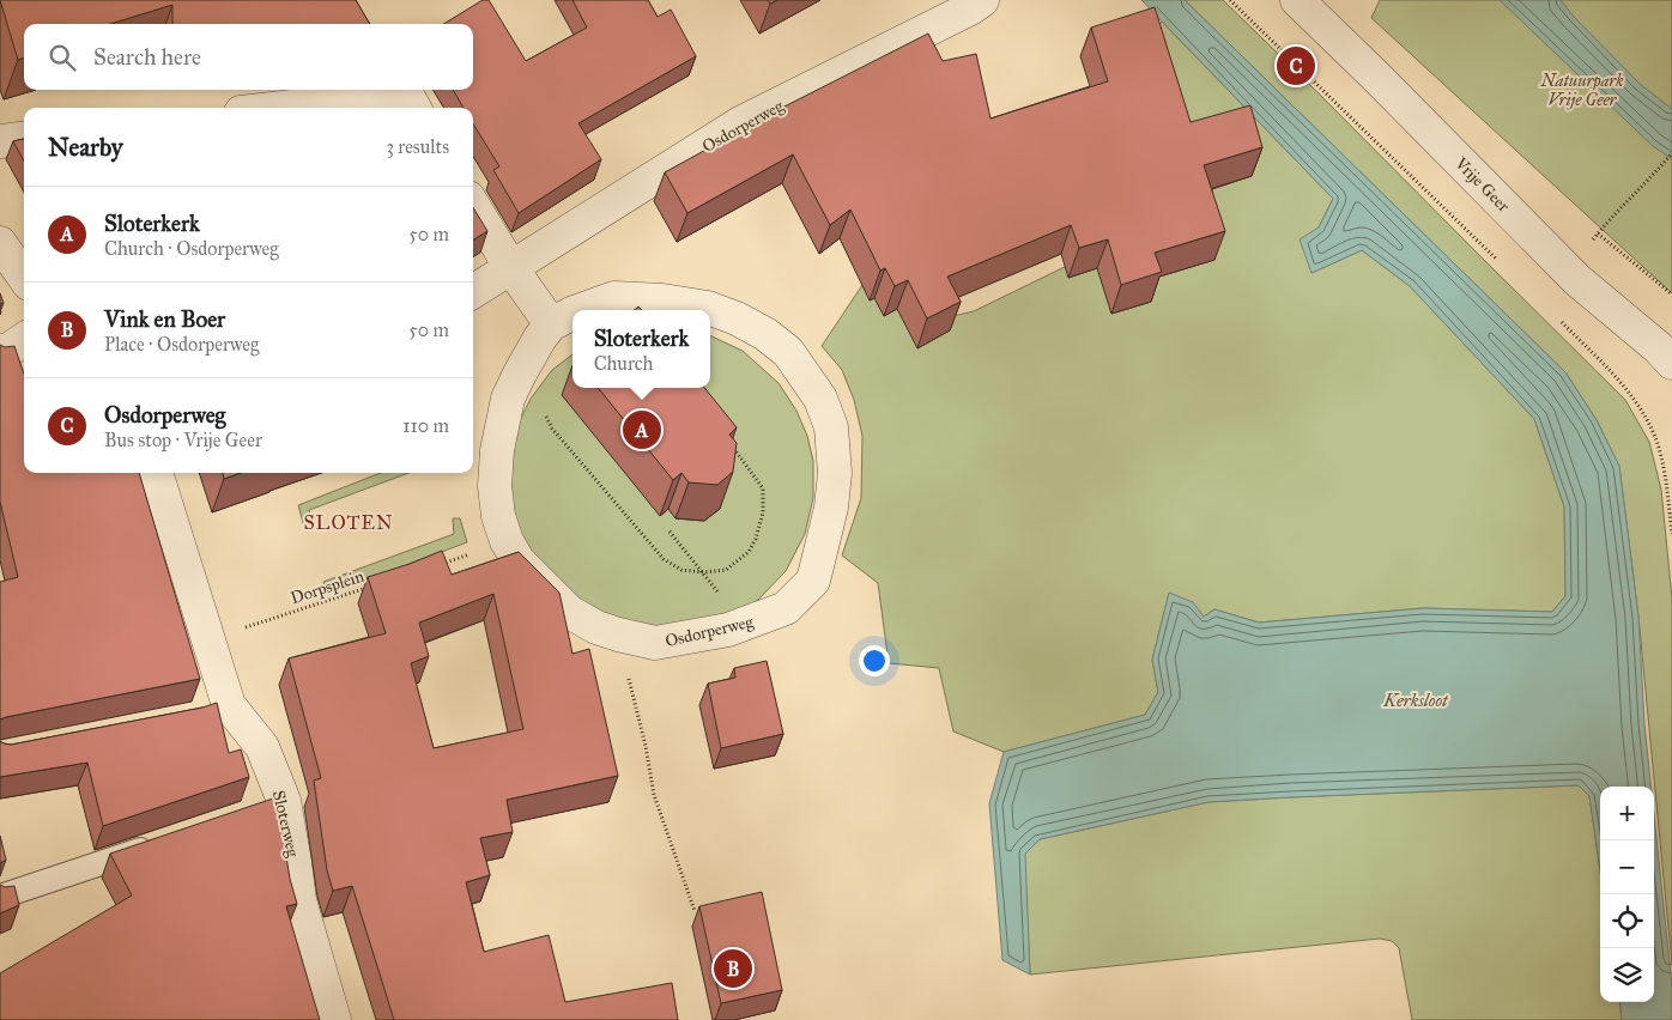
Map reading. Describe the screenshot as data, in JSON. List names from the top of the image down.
{
  "streets": {
    "street": ["Osdorperweg", "Vrije Geer", "Sloterweg"],
    "path": ["Dorpsplein"]
  },
  "crossings": [
    ["Dorpsplein", "Sloterweg"]
  ],
  "districts": ["SLOTEN"],
  "water": ["Kerksloot"],
  "parks": ["Natuurpark Vrije Geer"],
  "page": {
    "search": "Search here",
    "pins": ["C", "A", "B"],
    "heading": ["Nearby", "3 results"],
    "list": [
      {
        "mark": "A",
        "name": "Sloterkerk",
        "note": "Church · Osdorperweg",
        "value": "50 m"
      },
      {
        "mark": "B",
        "name": "Vink en Boer",
        "note": "Place · Osdorperweg",
        "value": "50 m"
      },
      {
        "mark": "C",
        "name": "Osdorperweg",
        "note": "Bus stop · Vrije Geer",
        "value": "110 m"
      }
    ],
    "popup": ["Sloterkerk", "Church"],
    "map_buttons": ["+", "−"]
  }
}
